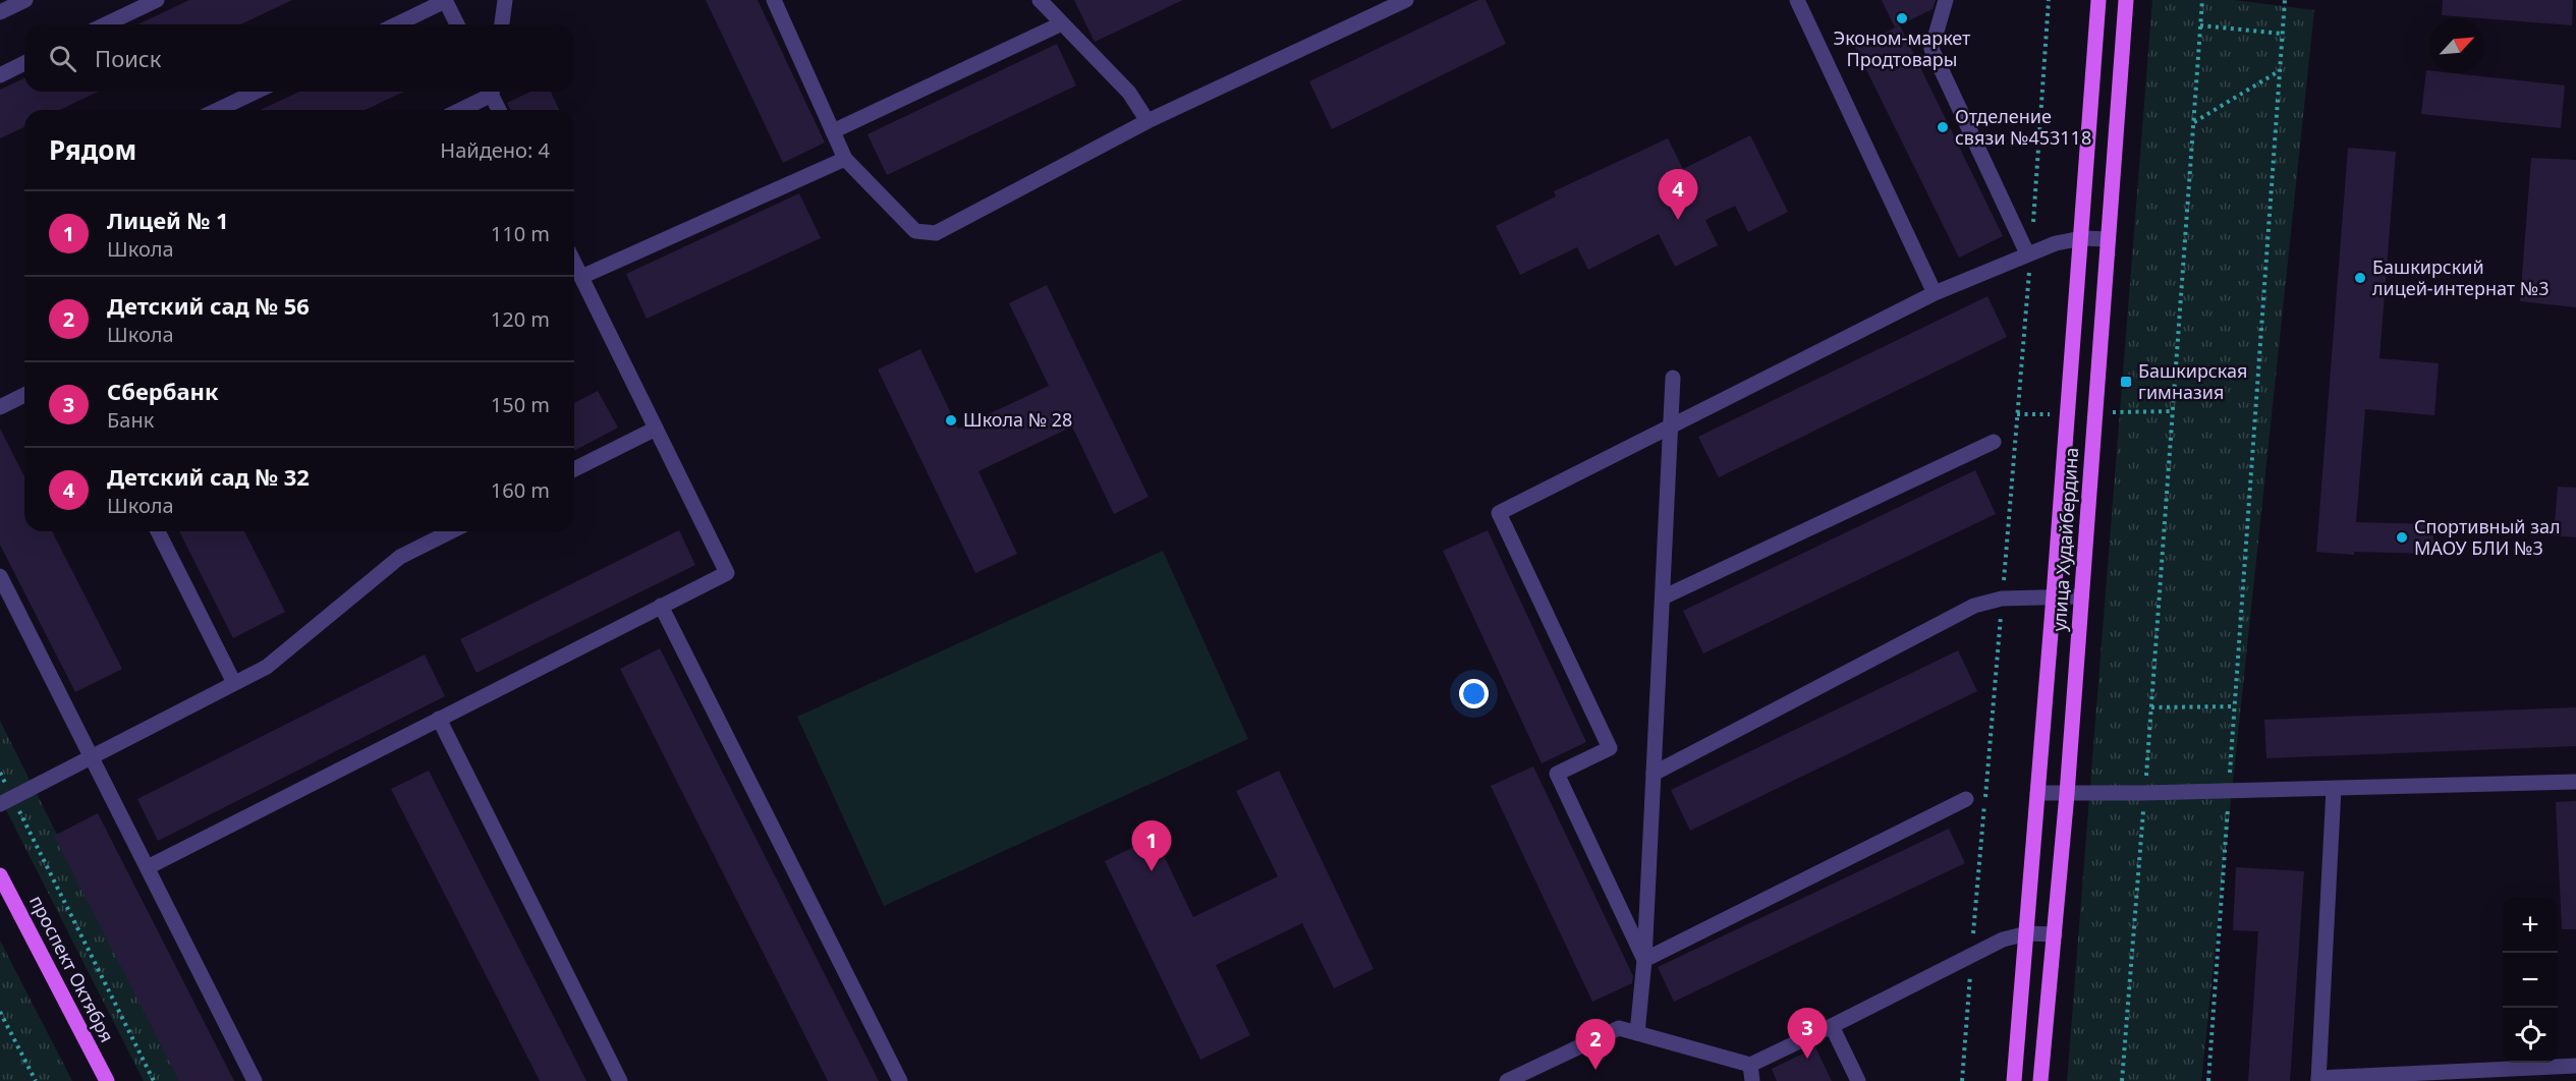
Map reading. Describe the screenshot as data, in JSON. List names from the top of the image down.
{
  "streets": {
    "main road": ["улица Худайбердина", "проспект Октября"]
  },
  "places": {
    "other": [
      "Эконом-маркет Продтовары",
      "Отделение связи №453118",
      "Башкирский лицей-интернат №3",
      "Школа № 28",
      "Спортивный зал МАОУ БЛИ №3"
    ],
    "transit": ["Башкирская гимназия"]
  },
  "north": "top right",
  "page": {
    "search": "Поиск",
    "heading": ["Рядом", "Найдено: 4"],
    "pins": [
      "4",
      "1",
      "3",
      "2"
    ],
    "list": [
      {
        "mark": "1",
        "name": "Лицей № 1",
        "note": "Школа",
        "value": "110 m"
      },
      {
        "mark": "2",
        "name": "Детский сад № 56",
        "note": "Школа",
        "value": "120 m"
      },
      {
        "mark": "3",
        "name": "Сбербанк",
        "note": "Банк",
        "value": "150 m"
      },
      {
        "mark": "4",
        "name": "Детский сад № 32",
        "note": "Школа",
        "value": "160 m"
      }
    ],
    "map_buttons": ["+", "−"]
  }
}
